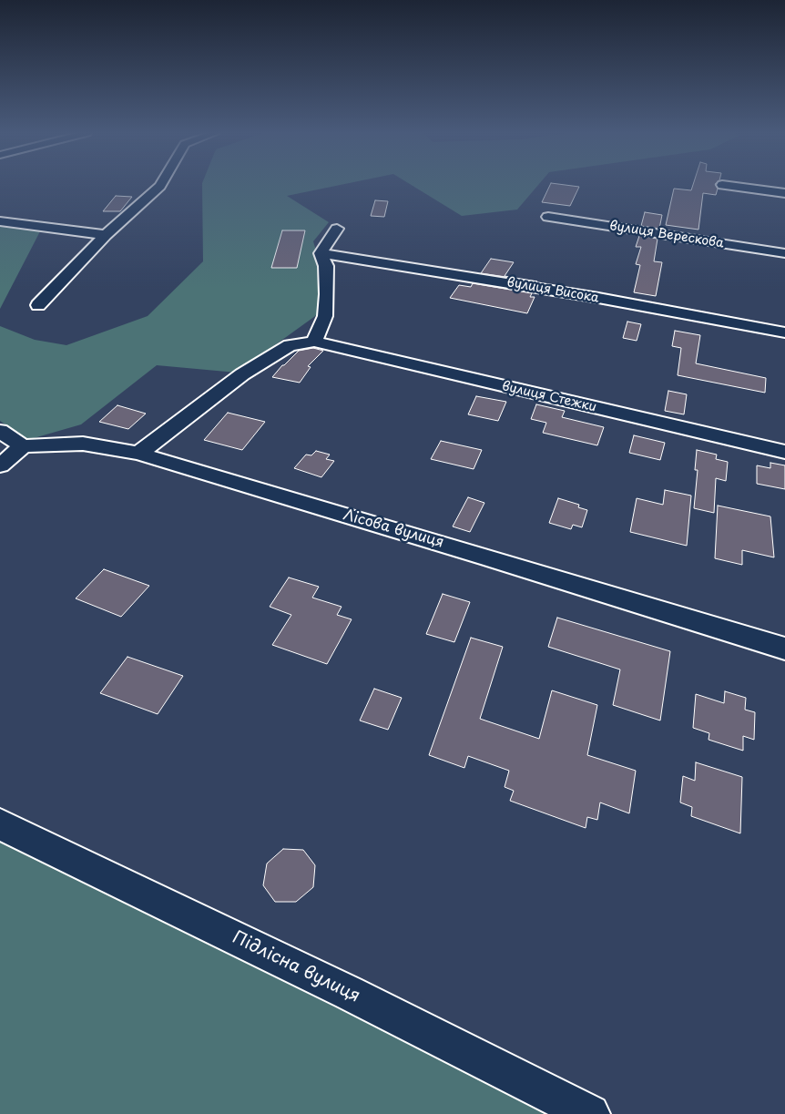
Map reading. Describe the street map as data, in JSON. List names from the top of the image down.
{
  "streets": {
    "street": [
      "вулиця Верескова",
      "вулиця Висока",
      "вулиця Стежки",
      "Лісова вулиця",
      "Підлісна вулиця"
    ]
  }
}
